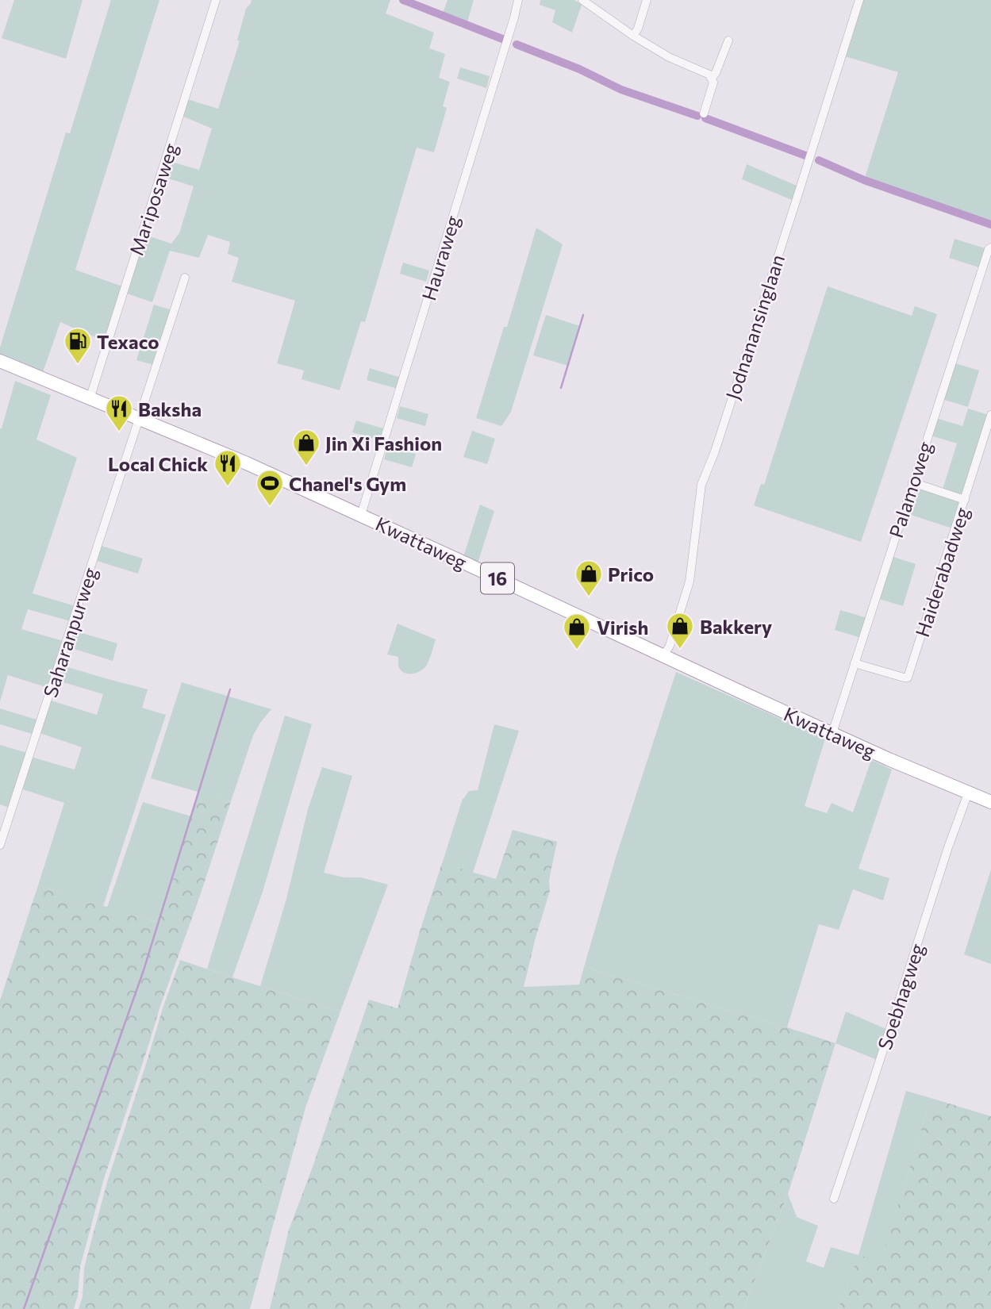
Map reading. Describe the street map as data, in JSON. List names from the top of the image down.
{
  "streets": {
    "main road": ["Kwattaweg", "16"],
    "street": [
      "Mariposaweg",
      "Hauraweg",
      "Jodnanansinglaan",
      "Palamoweg",
      "Haiderabadweg",
      "Saharanpurweg",
      "Soebhagweg"
    ]
  },
  "crossings": [
    ["Mariposaweg", "Kwattaweg"],
    ["Hauraweg", "Kwattaweg"],
    ["Jodnanansinglaan", "Kwattaweg"],
    ["Palamoweg", "Kwattaweg"],
    ["Palamoweg", "Haiderabadweg"],
    ["Kwattaweg", "Saharanpurweg"],
    ["Kwattaweg", "Soebhagweg"]
  ],
  "places": {
    "fuel station": ["Texaco"],
    "restaurant": ["Baksha", "Local Chick"],
    "shop": [
      "Jin Xi Fashion",
      "Prico",
      "Bakkery",
      "Virish"
    ],
    "sports": ["Chanel's Gym"]
  }
}
